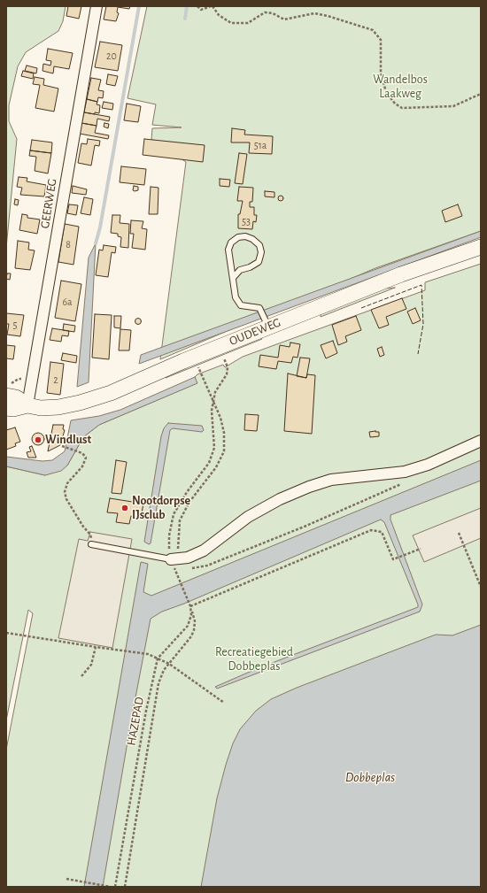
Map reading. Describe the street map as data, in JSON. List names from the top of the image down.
{
  "streets": {
    "main road": ["OUDEWEG"],
    "street": ["GEERWEG"],
    "path": ["HAZEPAD"]
  },
  "crossings": [
    ["GEERWEG", "OUDEWEG"]
  ],
  "water": ["Dobbeplas"],
  "parks": ["Wandelbos Laakweg", "Recreatiegebied Dobbeplas"],
  "places": ["Windlust", "Nootdorpse IJsclub"],
  "house_numbers": [
    "20",
    "51a",
    "53",
    "8",
    "6a",
    "5",
    "2"
  ]
}
